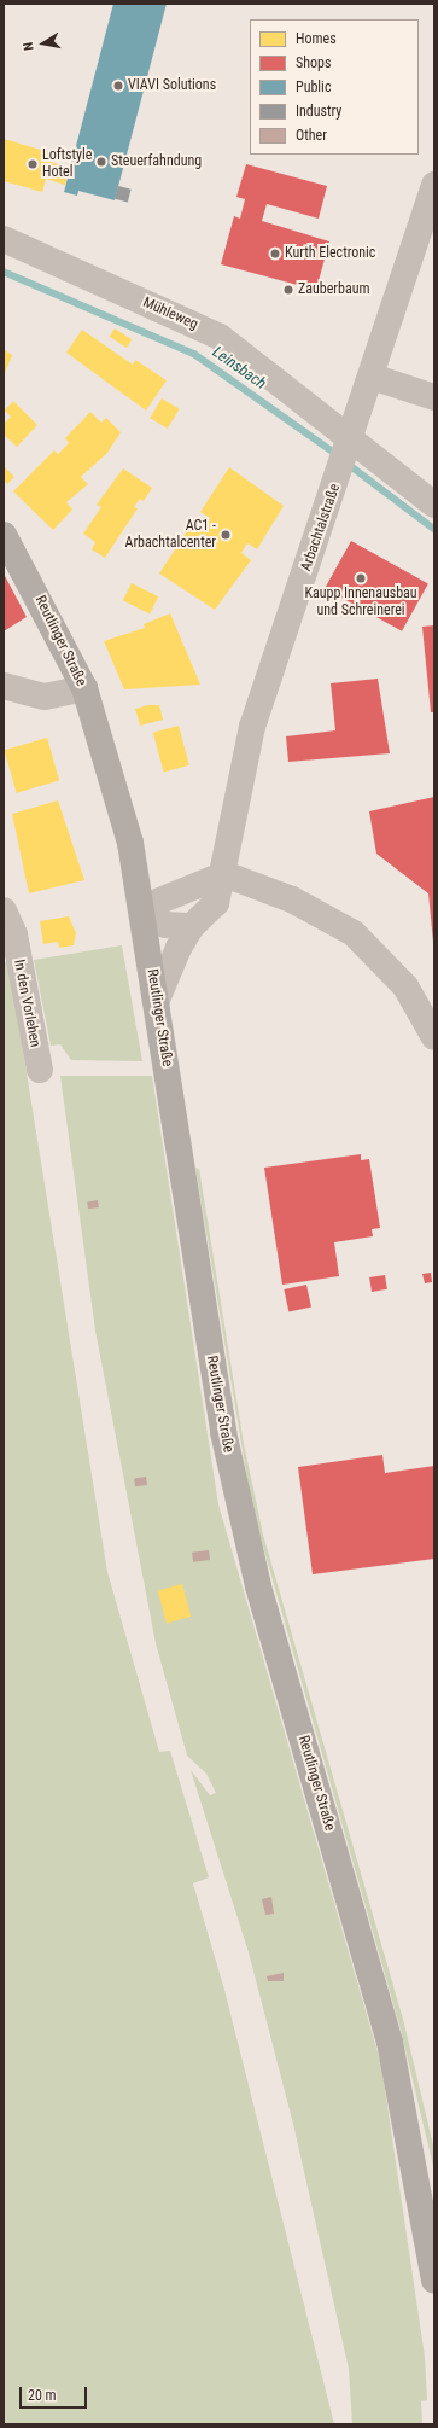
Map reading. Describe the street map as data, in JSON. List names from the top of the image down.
{
  "streets": {
    "main road": ["Reutlinger Straße"],
    "street": ["Mühleweg", "Arbachtalstraße", "In den Vorlehen"]
  },
  "crossings": [
    ["Mühleweg", "Arbachtalstraße"],
    ["Arbachtalstraße", "Reutlinger Straße"]
  ],
  "water": ["Leinsbach"],
  "places": [
    "VIAVI Solutions",
    "Steuerfahndung",
    "Loftstyle Hotel",
    "Kurth Electronic",
    "Zauberbaum",
    "AC1 - Arbachtalcenter",
    "Kaupp Innenausbau und Schreinerei"
  ],
  "legend": [
    "Homes",
    "Shops",
    "Public",
    "Industry",
    "Other"
  ],
  "scale_bar": "20 m",
  "north": "left"
}
